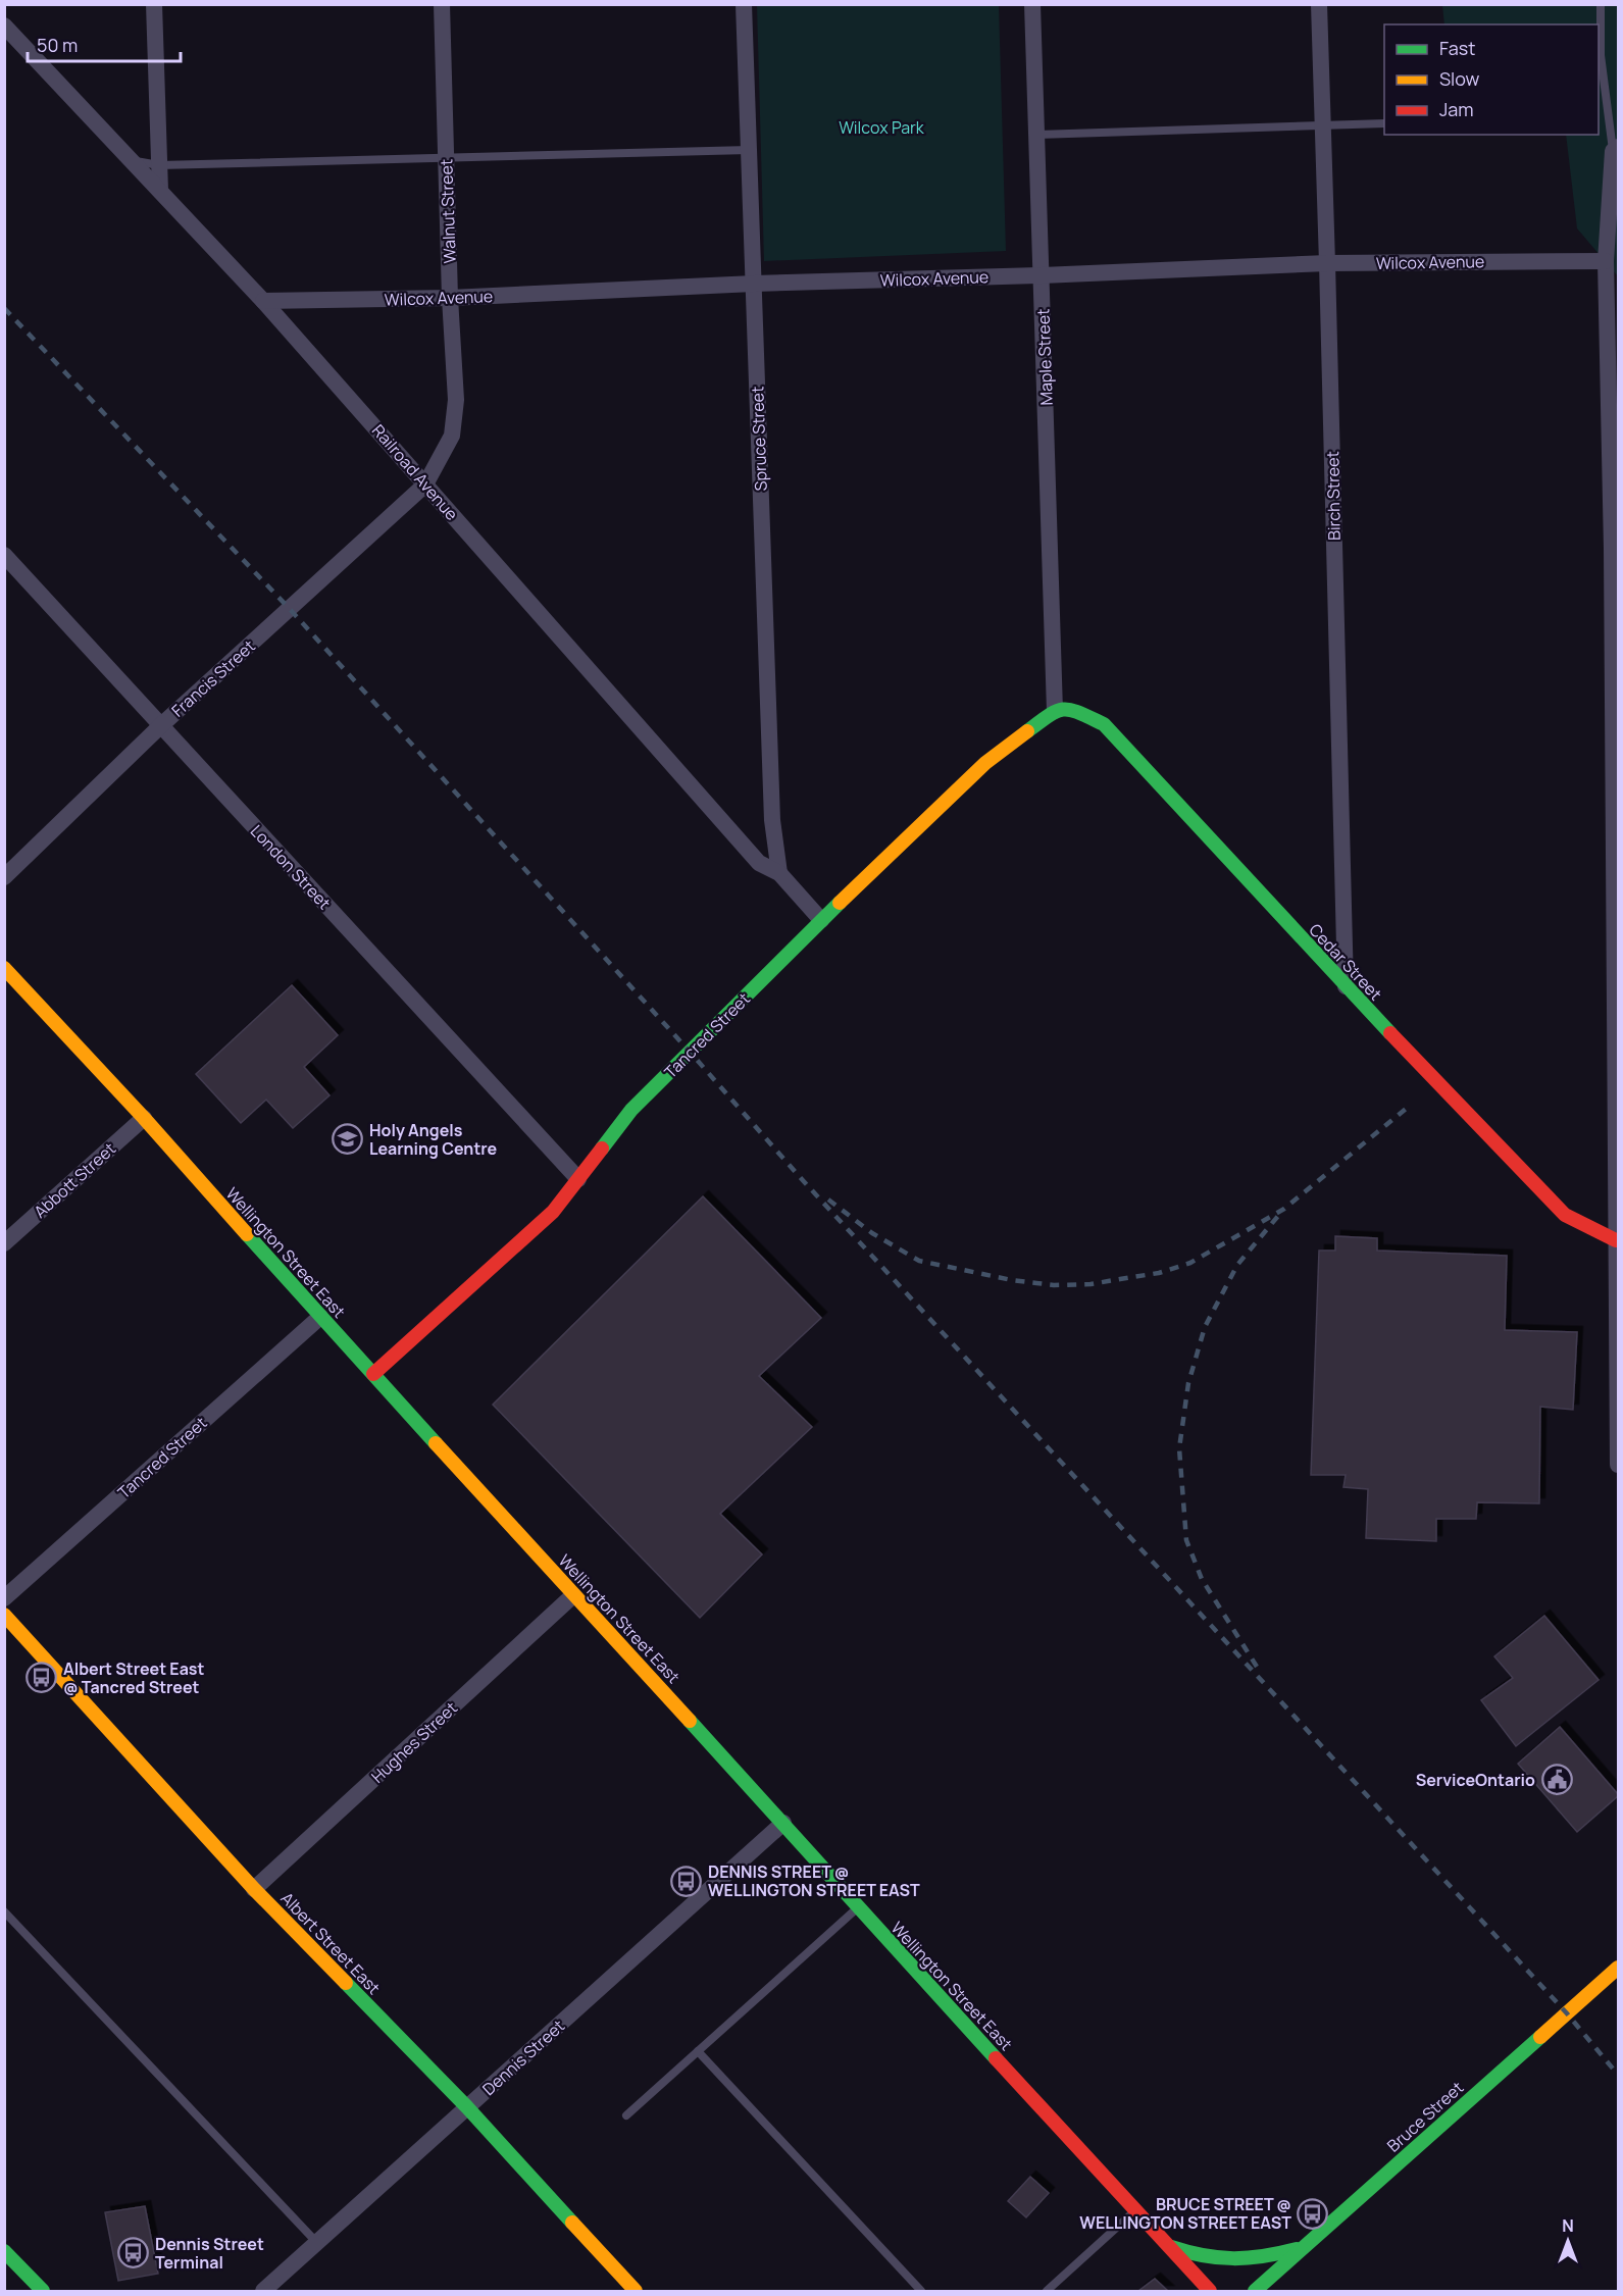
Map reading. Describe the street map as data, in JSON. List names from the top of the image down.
{
  "streets": {
    "main road": [
      "Cedar Street",
      "Tancred Street",
      "Wellington Street East",
      "Albert Street East",
      "Bruce Street"
    ],
    "street": [
      "Walnut Street",
      "Wilcox Avenue",
      "Maple Street",
      "Spruce Street",
      "Railroad Avenue",
      "Birch Street",
      "Francis Street",
      "London Street",
      "Abbott Street",
      "Hughes Street",
      "Dennis Street"
    ]
  },
  "crossings": [
    ["Walnut Street", "Wilcox Avenue"],
    ["Walnut Street", "Railroad Avenue"],
    ["Walnut Street", "Francis Street"],
    ["Wilcox Avenue", "Maple Street"],
    ["Wilcox Avenue", "Spruce Street"],
    ["Wilcox Avenue", "Railroad Avenue"],
    ["Wilcox Avenue", "Birch Street"],
    ["Maple Street", "Cedar Street"],
    ["Maple Street", "Tancred Street"],
    ["Spruce Street", "Railroad Avenue"],
    ["Railroad Avenue", "Francis Street"],
    ["Railroad Avenue", "Tancred Street"],
    ["Birch Street", "Cedar Street"],
    ["Francis Street", "London Street"],
    ["London Street", "Tancred Street"],
    ["Cedar Street", "Tancred Street"],
    ["Tancred Street", "Wellington Street East"],
    ["Abbott Street", "Wellington Street East"],
    ["Wellington Street East", "Hughes Street"],
    ["Wellington Street East", "Dennis Street"],
    ["Hughes Street", "Albert Street East"],
    ["Albert Street East", "Dennis Street"]
  ],
  "parks": ["Wilcox Park"],
  "places": {
    "school or university": ["Holy Angels Learning Centre"],
    "bus stop": [
      "Albert Street East @ Tancred Street",
      "DENNIS STREET @ WELLINGTON STREET EAST",
      "BRUCE STREET @ WELLINGTON STREET EAST",
      "Dennis Street Terminal"
    ],
    "public building": ["ServiceOntario"]
  },
  "legend": ["Fast", "Slow", "Jam"],
  "scale_bar": "50 m",
  "north": "top"
}
